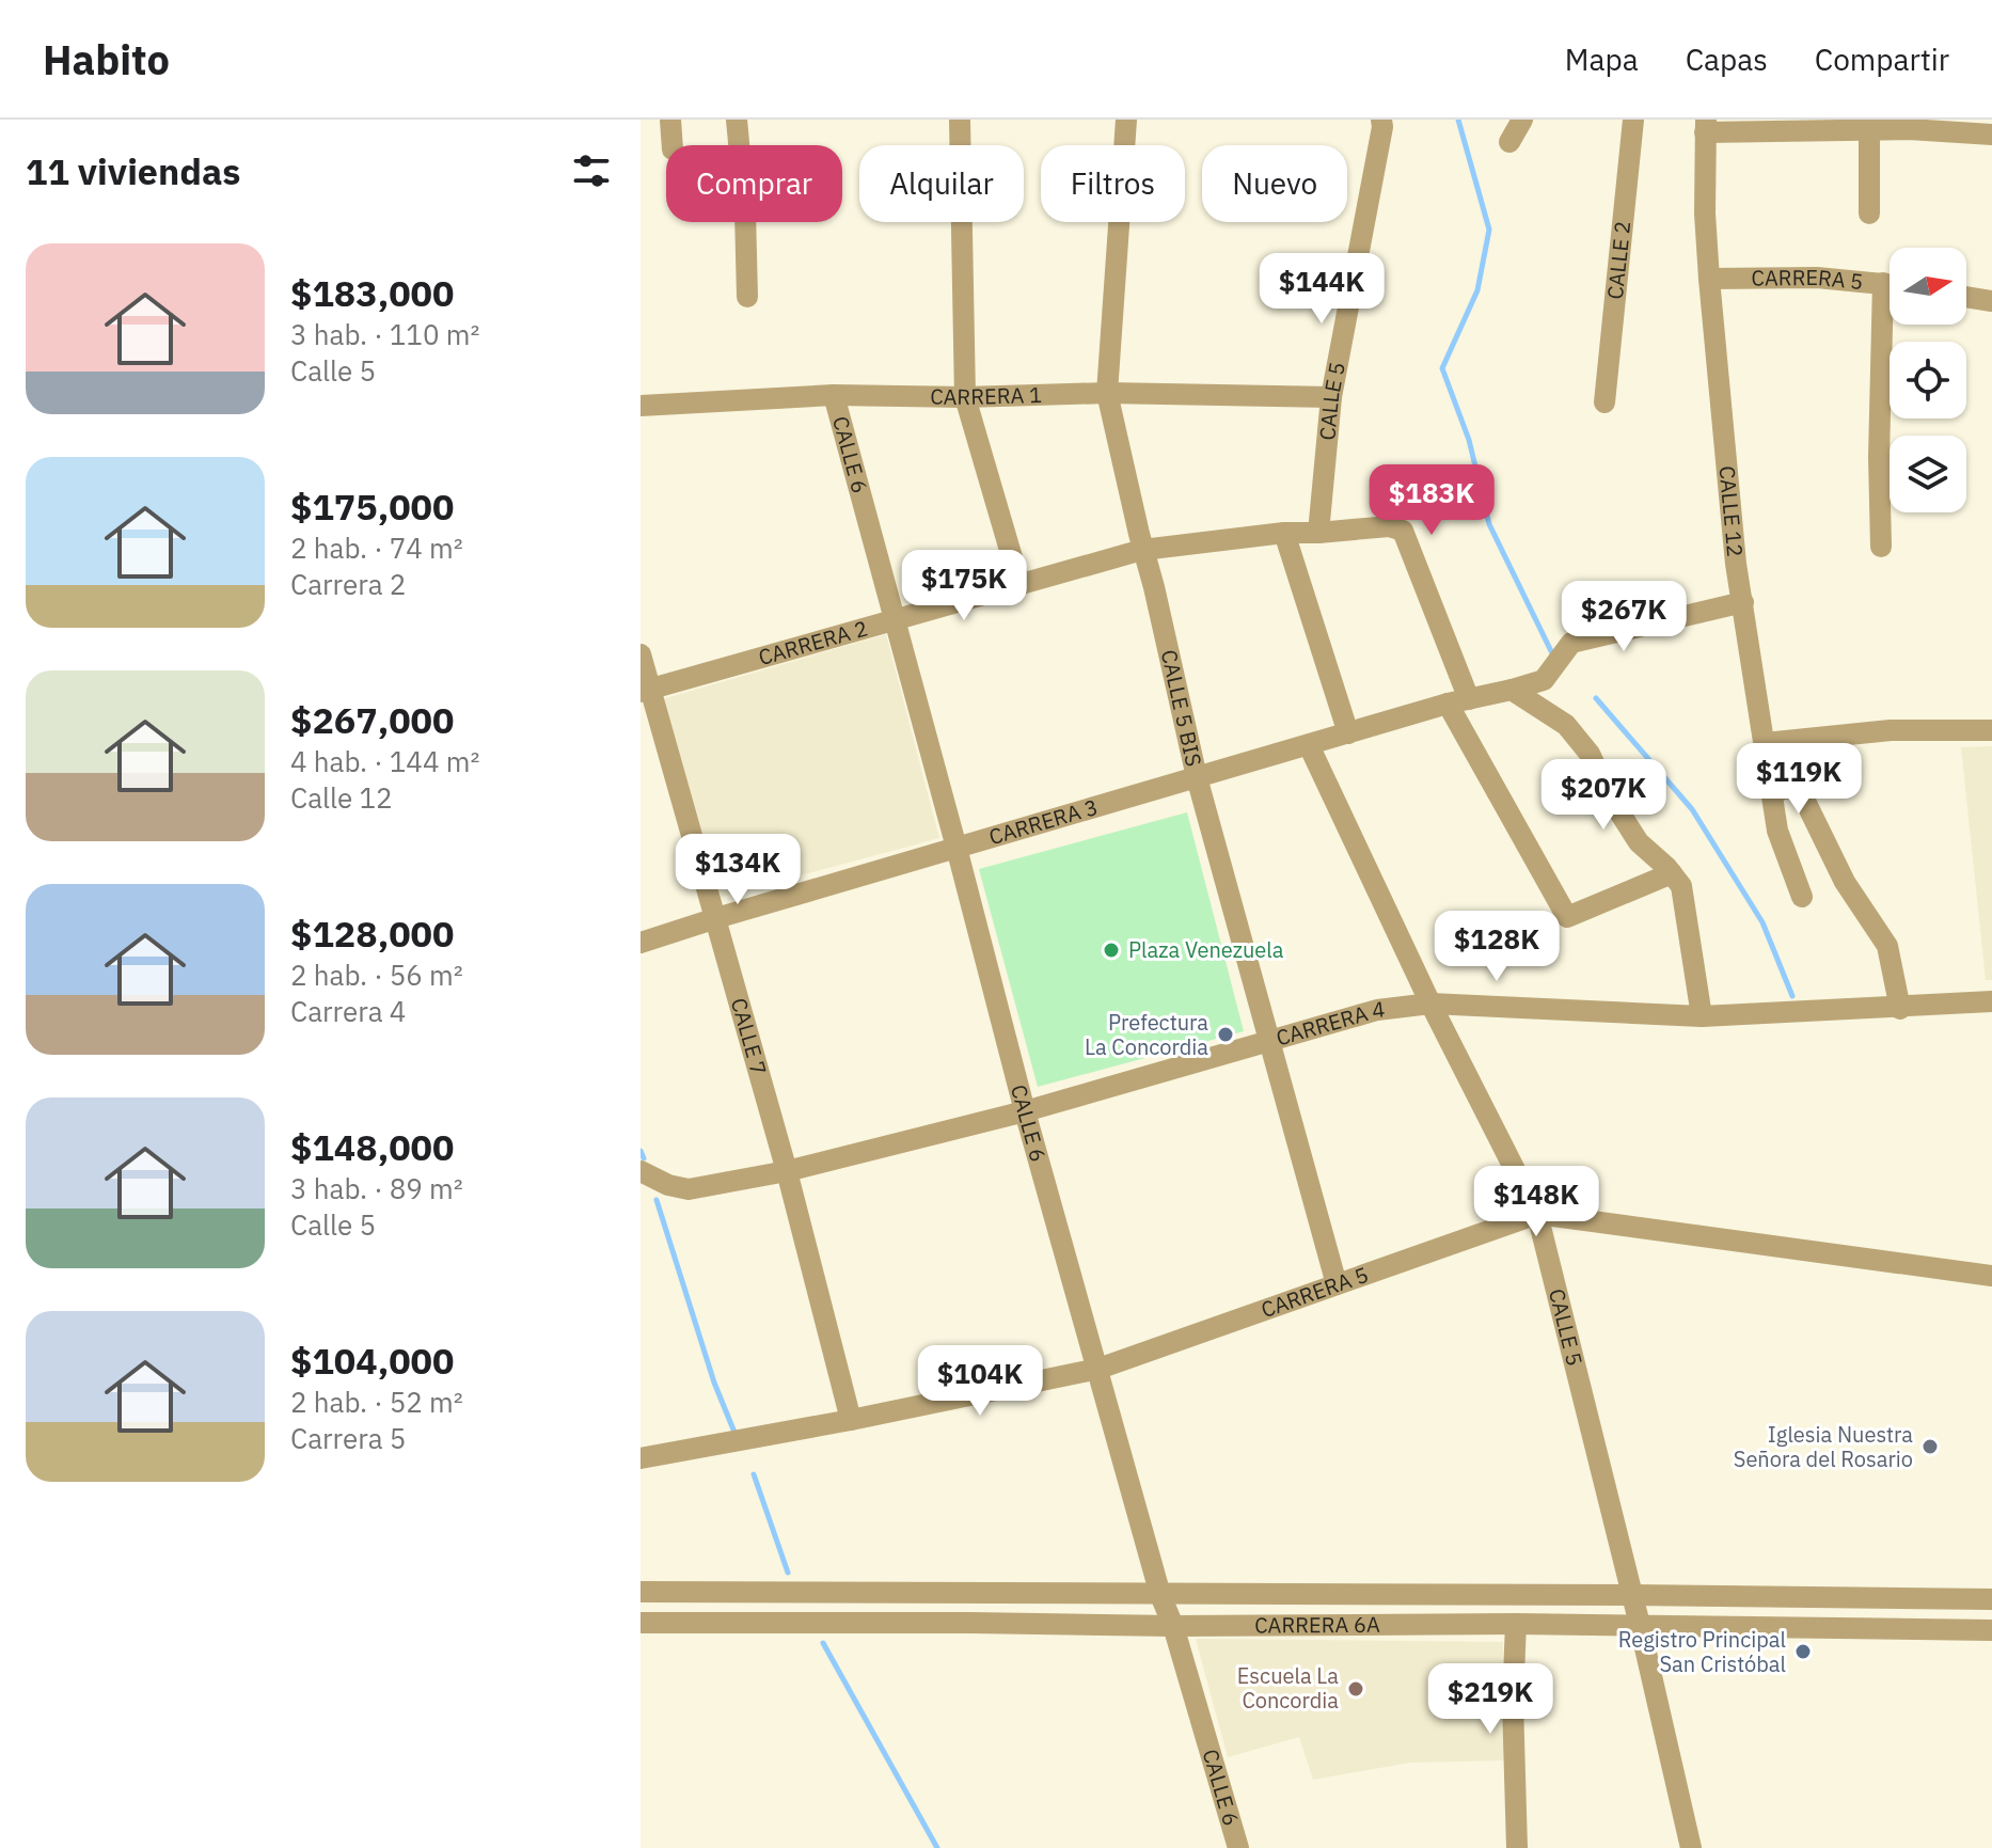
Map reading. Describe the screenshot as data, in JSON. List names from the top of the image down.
{
  "streets": {
    "street": [
      "CALLE 2",
      "CARRERA 5",
      "CARRERA 1",
      "CALLE 5",
      "CALLE 6",
      "CALLE 12",
      "CARRERA 2",
      "CALLE 5 BIS",
      "CARRERA 3",
      "CARRERA 4",
      "CALLE 7",
      "CARRERA 6A"
    ]
  },
  "crossings": [
    ["CARRERA 5", "CALLE 5"],
    ["CARRERA 5", "CALLE 6"],
    ["CARRERA 5", "CALLE 12"],
    ["CARRERA 5", "CALLE 5 BIS"],
    ["CARRERA 5", "CALLE 7"],
    ["CARRERA 1", "CALLE 5"],
    ["CARRERA 1", "CALLE 6"],
    ["CARRERA 1", "CALLE 5 BIS"],
    ["CALLE 5", "CARRERA 2"],
    ["CALLE 5", "CARRERA 3"],
    ["CALLE 5", "CARRERA 4"],
    ["CALLE 5", "CARRERA 6A"],
    ["CALLE 6", "CARRERA 2"],
    ["CALLE 6", "CARRERA 3"],
    ["CALLE 6", "CARRERA 4"],
    ["CALLE 6", "CARRERA 6A"],
    ["CALLE 12", "CARRERA 3"],
    ["CARRERA 2", "CALLE 5 BIS"],
    ["CARRERA 2", "CARRERA 3"],
    ["CARRERA 2", "CALLE 7"],
    ["CALLE 5 BIS", "CARRERA 3"],
    ["CALLE 5 BIS", "CARRERA 4"],
    ["CARRERA 3", "CALLE 7"],
    ["CARRERA 4", "CALLE 7"]
  ],
  "places": [
    "Plaza Venezuela",
    "Prefectura La Concordia",
    "Iglesia Nuestra Señora del Rosario",
    "Registro Principal San Cristóbal",
    "Escuela La Concordia"
  ],
  "north": "right",
  "page": {
    "header": "Habito",
    "nav": ["Mapa", "Capas", "Compartir"],
    "heading": "11 viviendas",
    "chip": [
      "Comprar",
      "Alquilar",
      "Filtros",
      "Nuevo"
    ],
    "list": [
      {
        "name": "$183,000",
        "note": "3 hab. · 110 m² · Calle 5"
      },
      {
        "name": "$175,000",
        "note": "2 hab. · 74 m² · Carrera 2"
      },
      {
        "name": "$267,000",
        "note": "4 hab. · 144 m² · Calle 12"
      },
      {
        "name": "$128,000",
        "note": "2 hab. · 56 m² · Carrera 4"
      },
      {
        "name": "$148,000",
        "note": "3 hab. · 89 m² · Calle 5"
      },
      {
        "name": "$104,000",
        "note": "2 hab. · 52 m² · Carrera 5"
      }
    ],
    "price": [
      "$144K",
      "$183K",
      "$175K",
      "$267K",
      "$119K",
      "$207K",
      "$134K",
      "$128K",
      "$148K",
      "$104K",
      "$219K"
    ]
  }
}
